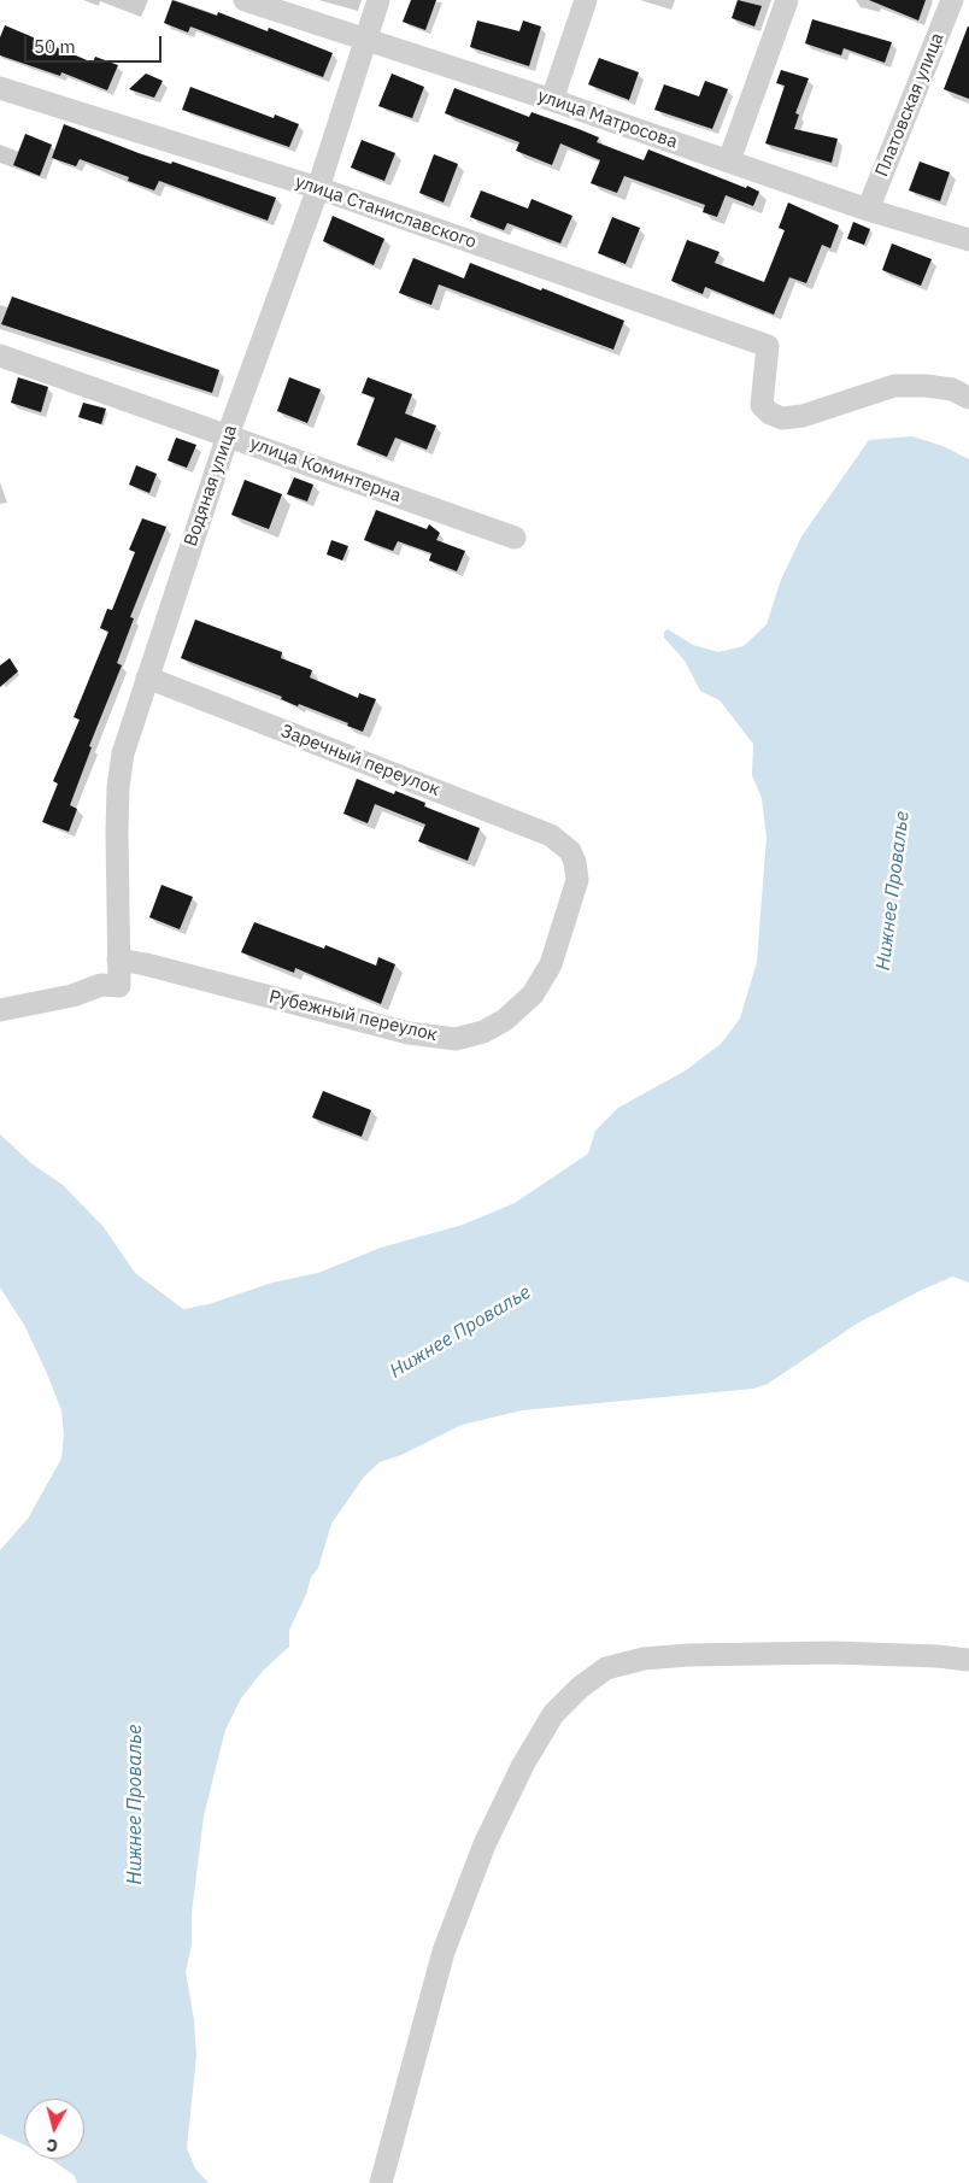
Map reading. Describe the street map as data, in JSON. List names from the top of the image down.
{
  "streets": {
    "street": [
      "Платовская улица",
      "улица Матросова",
      "улица Станиславского",
      "улица Коминтерна",
      "Водяная улица",
      "Заречный переулок",
      "Рубежный переулок"
    ]
  },
  "crossings": [
    ["Платовская улица", "улица Матросова"],
    ["улица Матросова", "Водяная улица"],
    ["улица Станиславского", "Водяная улица"],
    ["улица Коминтерна", "Водяная улица"],
    ["Водяная улица", "Заречный переулок"],
    ["Водяная улица", "Рубежный переулок"],
    ["Заречный переулок", "Рубежный переулок"]
  ],
  "water": ["Нижнее Провалье"],
  "scale_bar": "50 m",
  "north": "bottom"
}
